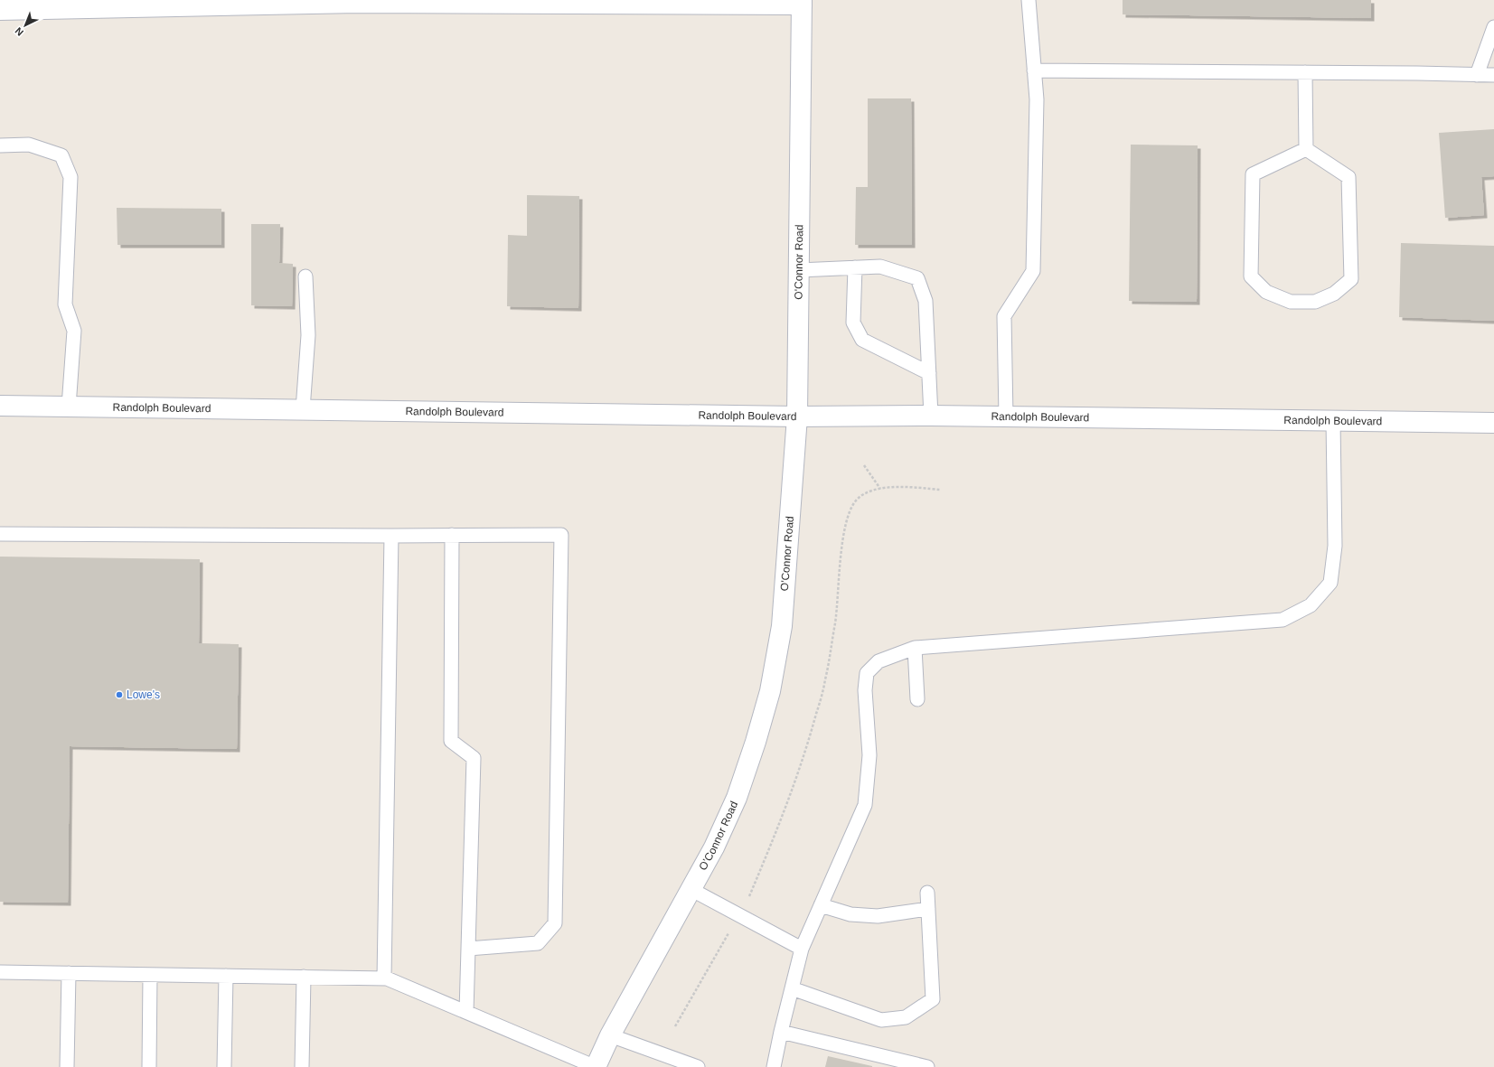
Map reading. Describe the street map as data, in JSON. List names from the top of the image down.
{
  "streets": {
    "main road": ["O'Connor Road", "Randolph Boulevard"]
  },
  "crossings": [
    ["O'Connor Road", "Randolph Boulevard"]
  ],
  "places": ["Lowe's"],
  "north": "bottom left"
}
